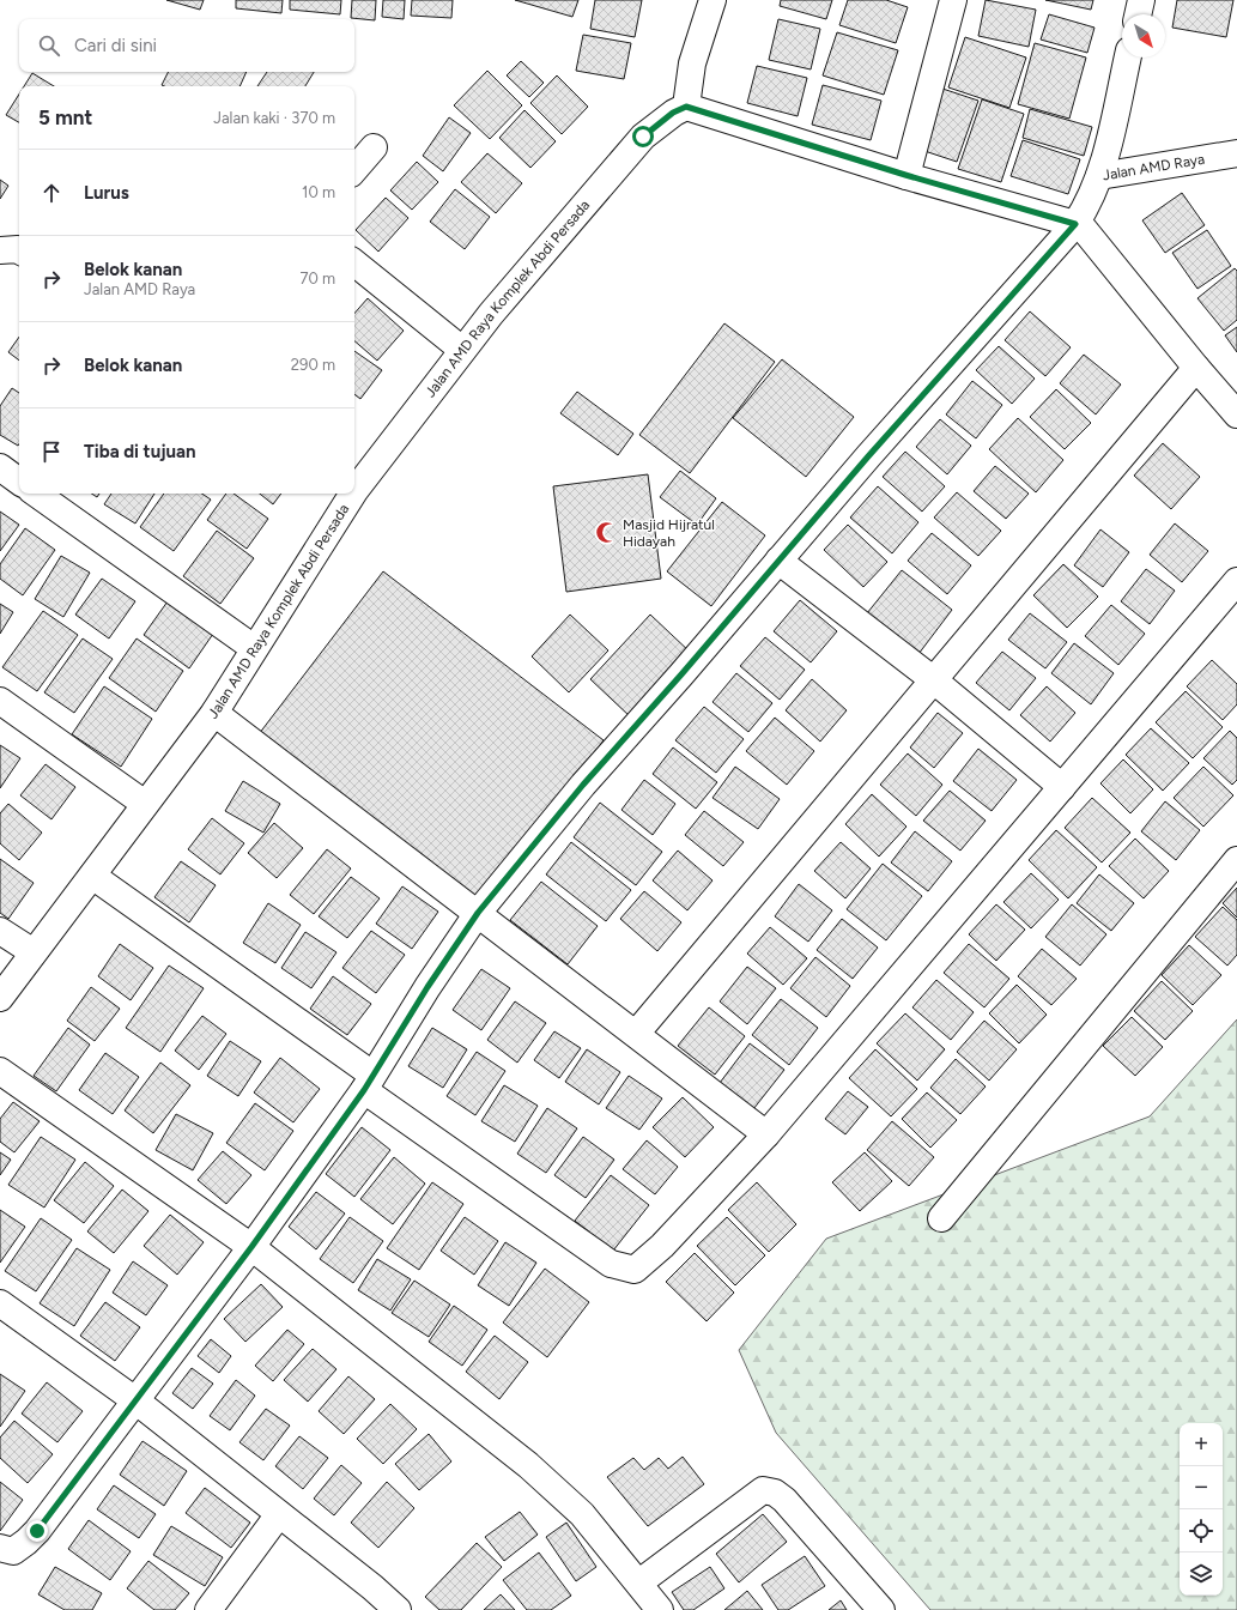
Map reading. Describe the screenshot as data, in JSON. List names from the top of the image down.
{
  "streets": {
    "street": ["Jalan AMD Raya", "Jalan AMD Raya Komplek Abdi Persada"]
  },
  "places": {
    "mosque": ["Masjid Hijratul Hidayah"]
  },
  "north": "bottom right",
  "page": {
    "search": "Cari di sini",
    "heading": ["5 mnt", "Jalan kaki · 370 m"],
    "list": [
      ["Lurus", "10 m"],
      ["Belok kanan", "Jalan AMD Raya", "70 m"],
      ["Belok kanan", "290 m"],
      "Tiba di tujuan"
    ],
    "map_buttons": ["+", "−"]
  }
}
